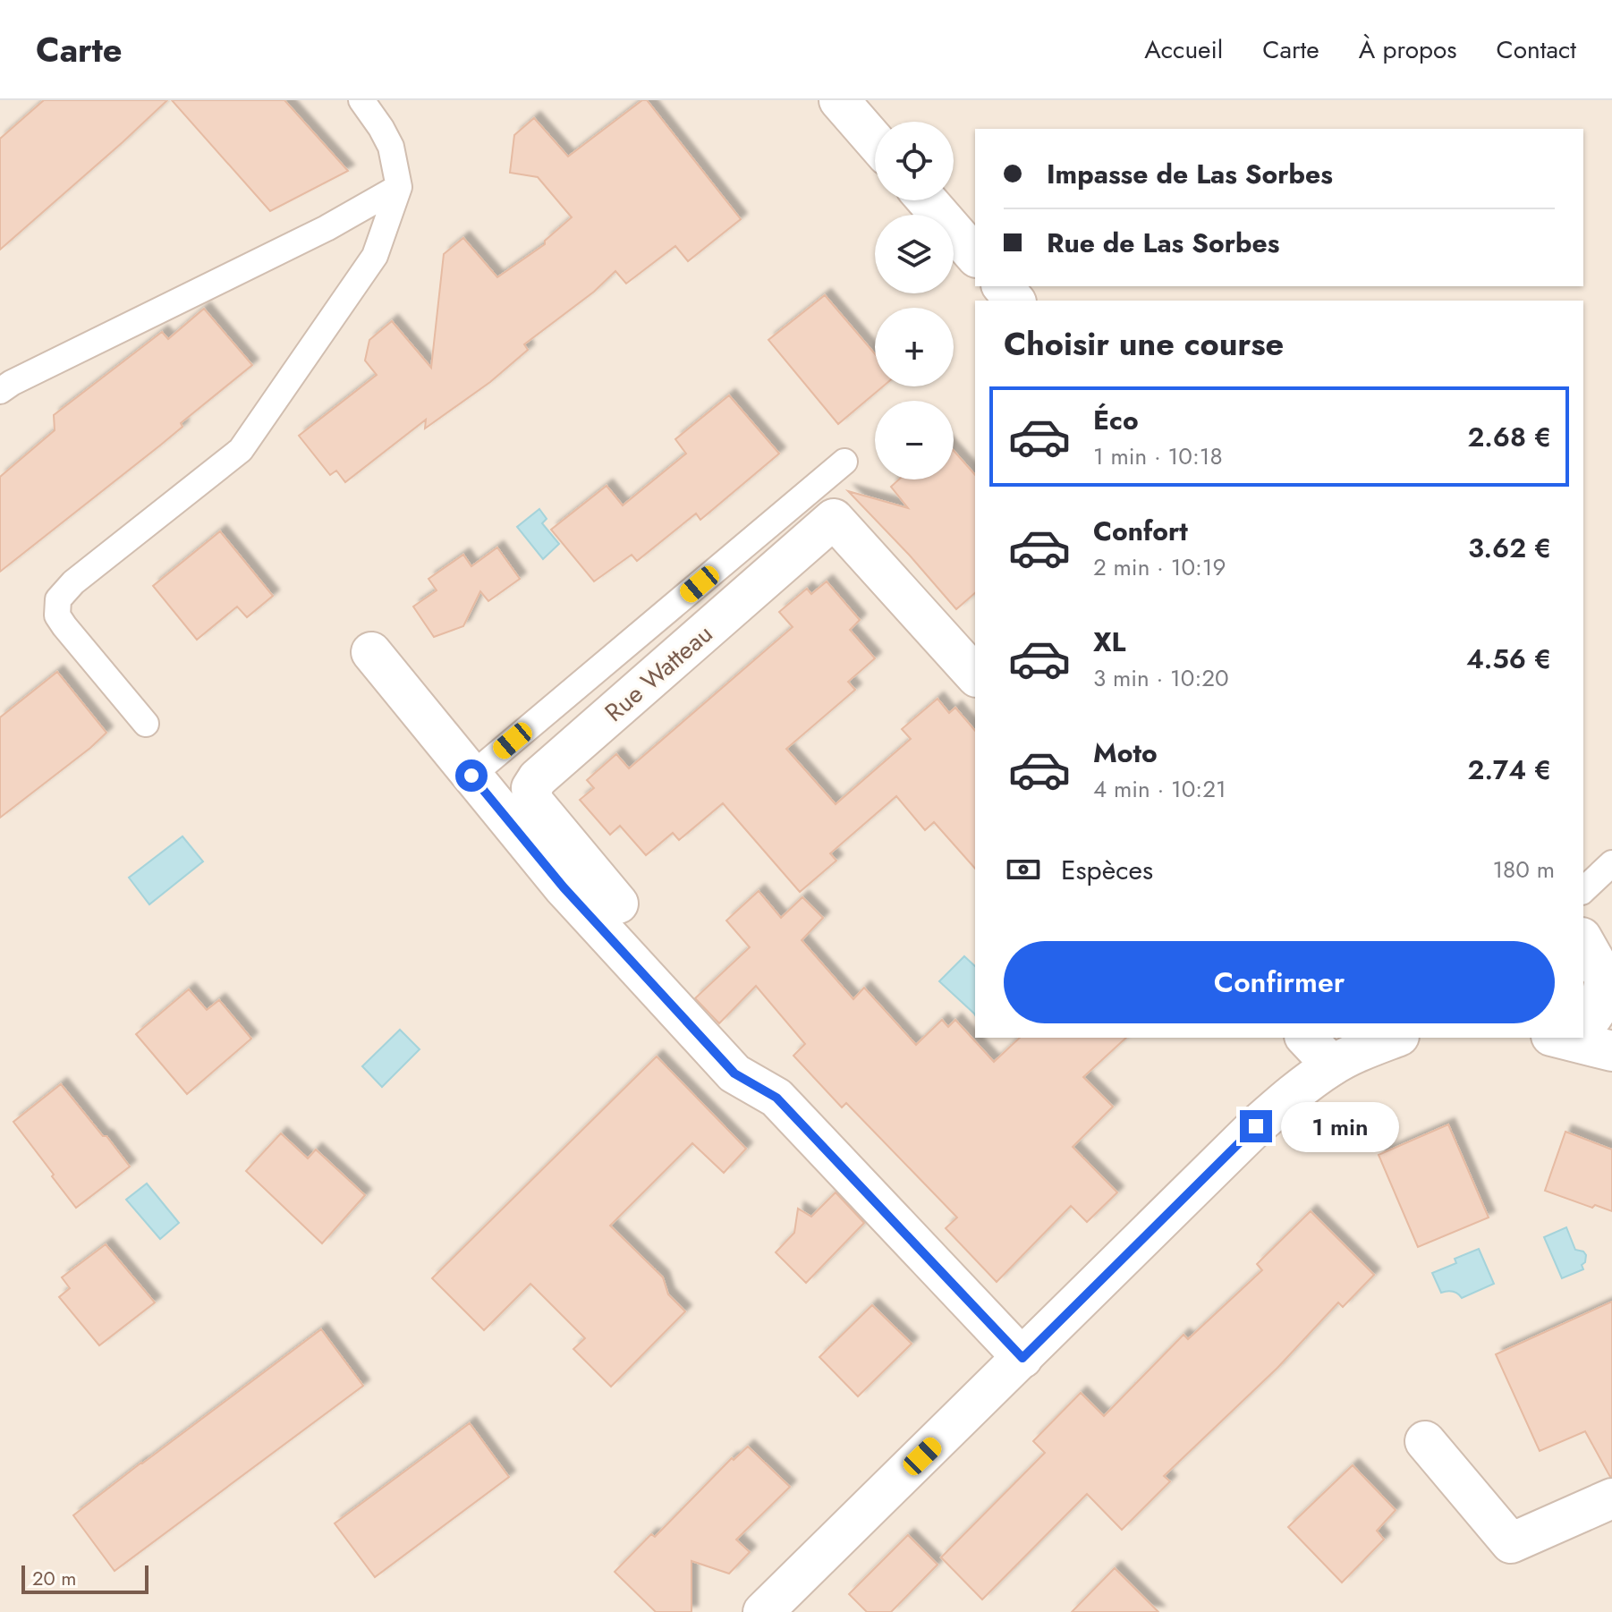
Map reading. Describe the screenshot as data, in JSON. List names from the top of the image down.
{
  "streets": {
    "street": ["Rue Watteau"]
  },
  "scale_bar": "20 m",
  "page": {
    "header": "Carte",
    "nav": [
      "Accueil",
      "Carte",
      "À propos",
      "Contact"
    ],
    "map_buttons": ["+", "−"],
    "banner": ["Impasse de Las Sorbes", "Rue de Las Sorbes"],
    "heading": "Choisir une course",
    "list": [
      {
        "name": "Éco",
        "note": "1 min · 10:18",
        "value": "2.68 €"
      },
      {
        "name": "Confort",
        "note": "2 min · 10:19",
        "value": "3.62 €"
      },
      {
        "name": "XL",
        "note": "3 min · 10:20",
        "value": "4.56 €"
      },
      {
        "name": "Moto",
        "note": "4 min · 10:21",
        "value": "2.74 €"
      }
    ],
    "pay": ["Espèces", "180 m"],
    "buttons": "Confirmer",
    "bubble": "1 min",
    "scale": "20 m"
  }
}
